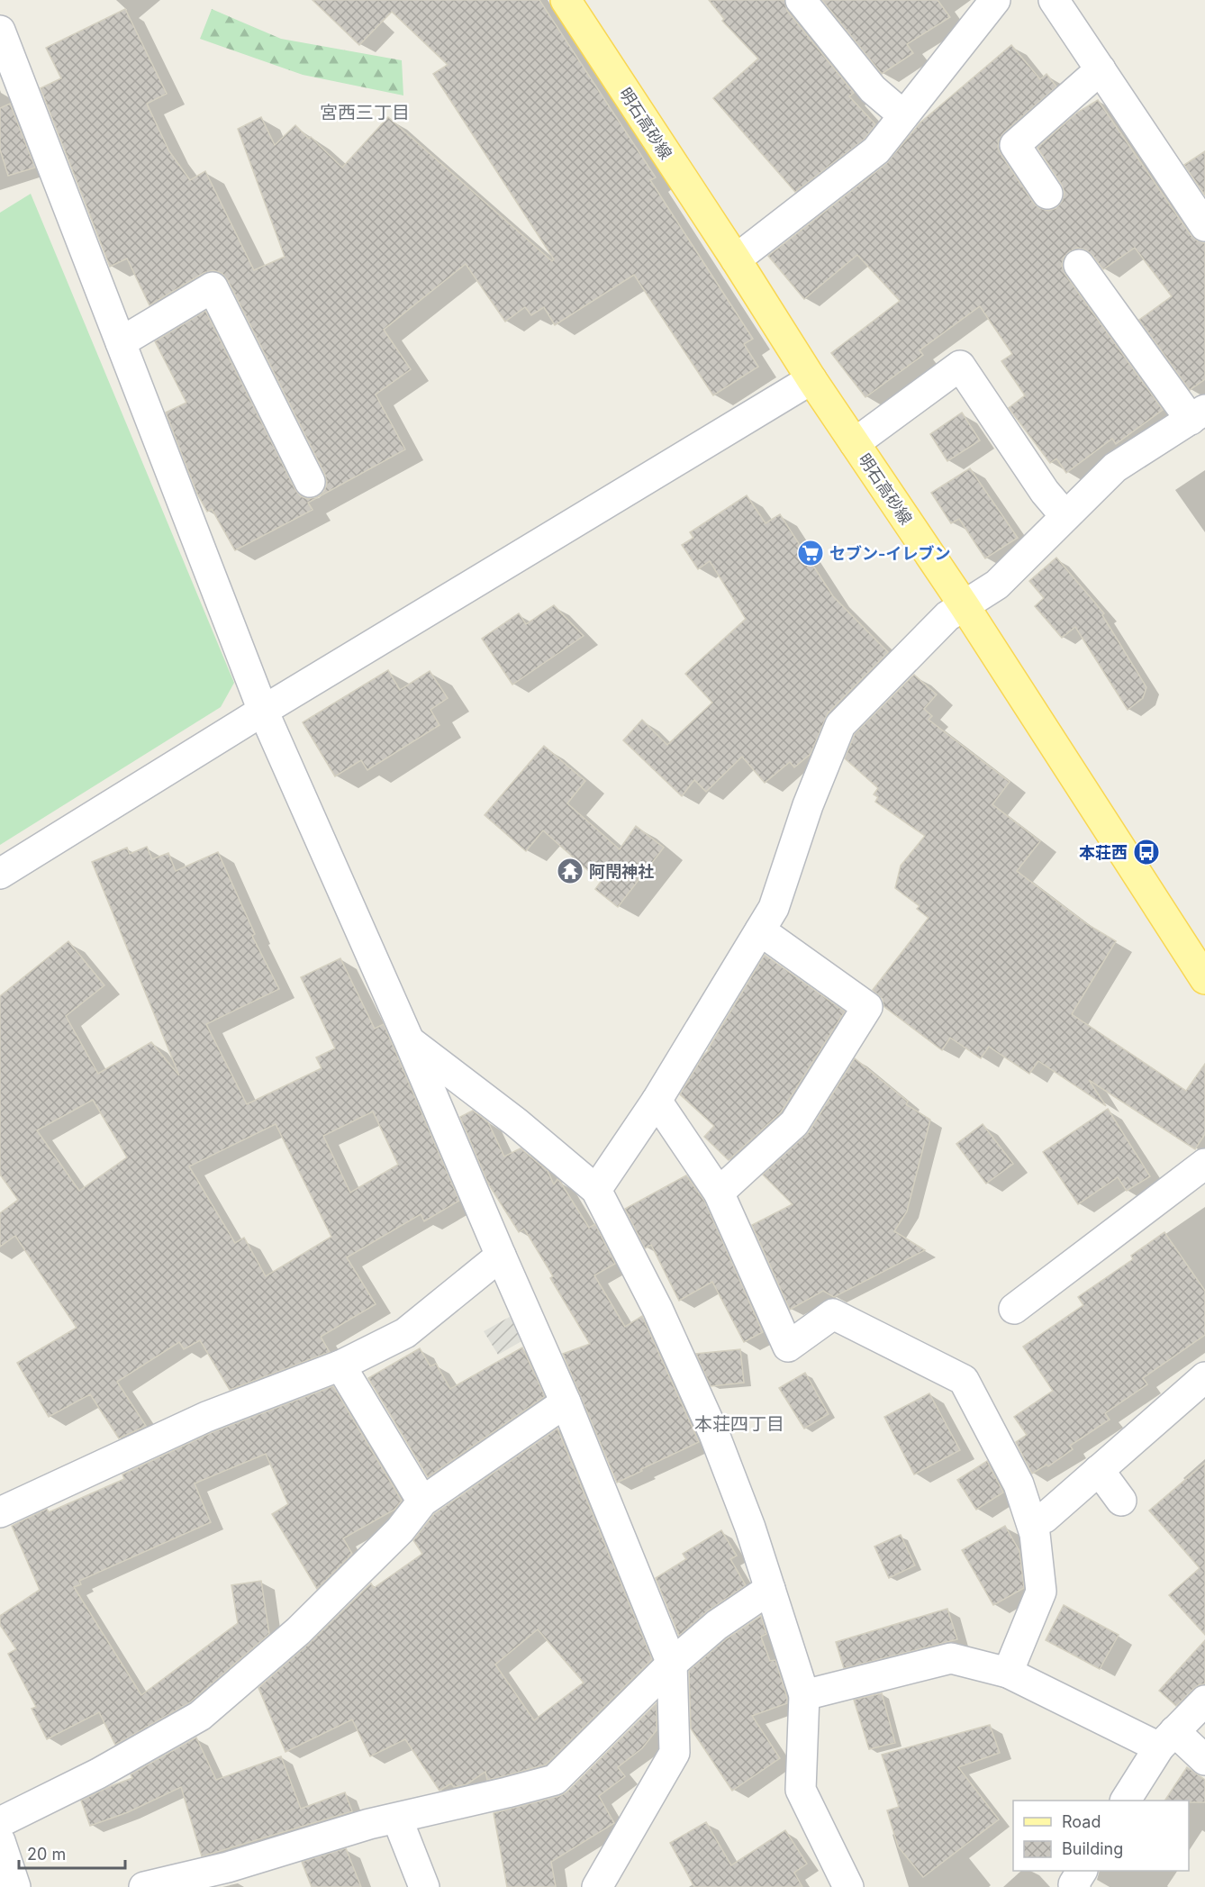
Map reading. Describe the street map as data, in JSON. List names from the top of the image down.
{
  "streets": {
    "main road": ["明石高砂線"]
  },
  "districts": ["宮西三丁目", "本荘四丁目"],
  "places": {
    "supermarket": ["セブン-イレブン"],
    "bus stop": ["本荘西"],
    "temple": ["阿閇神社"]
  },
  "legend": ["Road", "Building"],
  "scale_bar": "20 m"
}
